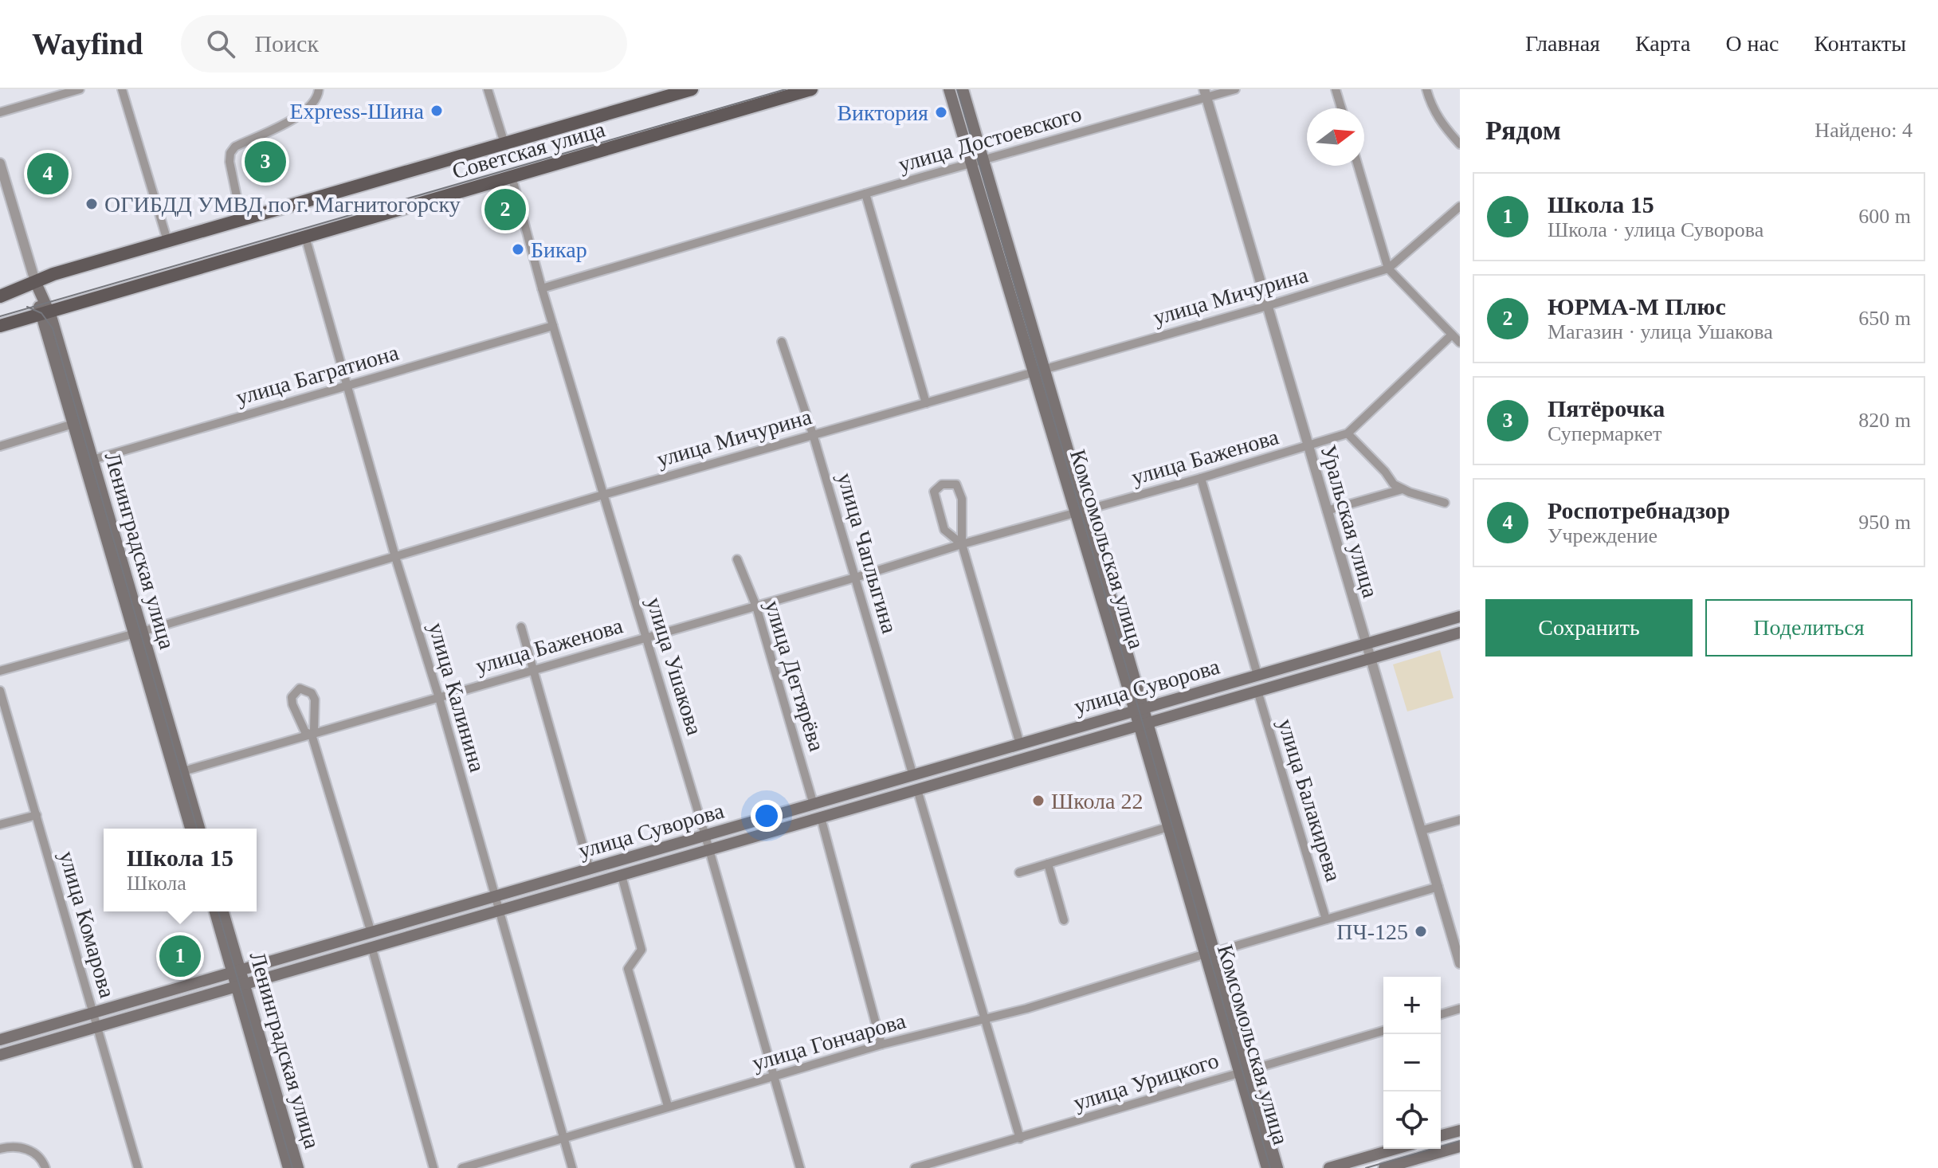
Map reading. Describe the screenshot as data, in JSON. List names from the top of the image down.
{
  "streets": {
    "main road": [
      "Советская улица",
      "Комсомольская улица",
      "Ленинградская улица",
      "улица Суворова"
    ],
    "street": [
      "улица Достоевского",
      "улица Мичурина",
      "улица Багратиона",
      "улица Баженова",
      "Уральская улица",
      "улица Чаплыгина",
      "улица Ушакова",
      "улица Дегтярёва",
      "улица Калинина",
      "улица Балакирева",
      "улица Комарова",
      "улица Гончарова",
      "улица Урицкого"
    ]
  },
  "crossings": [
    ["улица Достоевского", "Уральская улица"],
    ["улица Достоевского", "Комсомольская улица"],
    ["улица Достоевского", "улица Ушакова"],
    ["Советская улица", "Ленинградская улица"],
    ["Советская улица", "улица Ушакова"],
    ["Советская улица", "улица Калинина"],
    ["улица Мичурина", "Уральская улица"],
    ["улица Мичурина", "Комсомольская улица"],
    ["улица Мичурина", "Ленинградская улица"],
    ["улица Мичурина", "улица Чаплыгина"],
    ["улица Мичурина", "улица Ушакова"],
    ["улица Мичурина", "улица Калинина"],
    ["улица Багратиона", "Ленинградская улица"],
    ["улица Багратиона", "улица Ушакова"],
    ["улица Багратиона", "улица Калинина"],
    ["улица Баженова", "Уральская улица"],
    ["улица Баженова", "Комсомольская улица"],
    ["улица Баженова", "Ленинградская улица"],
    ["улица Баженова", "улица Чаплыгина"],
    ["улица Баженова", "улица Ушакова"],
    ["улица Баженова", "улица Дегтярёва"],
    ["улица Баженова", "улица Калинина"],
    ["Уральская улица", "улица Суворова"],
    ["Уральская улица", "улица Гончарова"],
    ["Комсомольская улица", "улица Суворова"],
    ["Комсомольская улица", "улица Гончарова"],
    ["Комсомольская улица", "улица Урицкого"],
    ["Ленинградская улица", "улица Суворова"],
    ["улица Чаплыгина", "улица Суворова"],
    ["улица Ушакова", "улица Суворова"],
    ["улица Ушакова", "улица Гончарова"],
    ["улица Дегтярёва", "улица Суворова"],
    ["улица Суворова", "улица Калинина"],
    ["улица Суворова", "улица Балакирева"],
    ["улица Суворова", "улица Комарова"],
    ["улица Калинина", "улица Гончарова"],
    ["улица Балакирева", "улица Гончарова"]
  ],
  "places": [
    "Express-Шина",
    "Виктория",
    "ОГИБДД УМВД по г. Магнитогорску",
    "Бикар",
    "Школа 22",
    "ПЧ-125"
  ],
  "north": "right",
  "page": {
    "header": "Wayfind",
    "search": "Поиск",
    "nav": [
      "Главная",
      "Карта",
      "О нас",
      "Контакты"
    ],
    "heading": ["Рядом", "Найдено: 4"],
    "pins": [
      "3",
      "4",
      "2",
      "1"
    ],
    "list": [
      {
        "mark": "1",
        "name": "Школа 15",
        "note": "Школа · улица Суворова",
        "value": "600 m"
      },
      {
        "mark": "2",
        "name": "ЮРМА-М Плюс",
        "note": "Магазин · улица Ушакова",
        "value": "650 m"
      },
      {
        "mark": "3",
        "name": "Пятёрочка",
        "note": "Супермаркет",
        "value": "820 m"
      },
      {
        "mark": "4",
        "name": "Роспотребнадзор",
        "note": "Учреждение",
        "value": "950 m"
      }
    ],
    "buttons": ["Сохранить", "Поделиться"],
    "popup": ["Школа 15", "Школа"],
    "map_buttons": ["+", "−"]
  }
}
